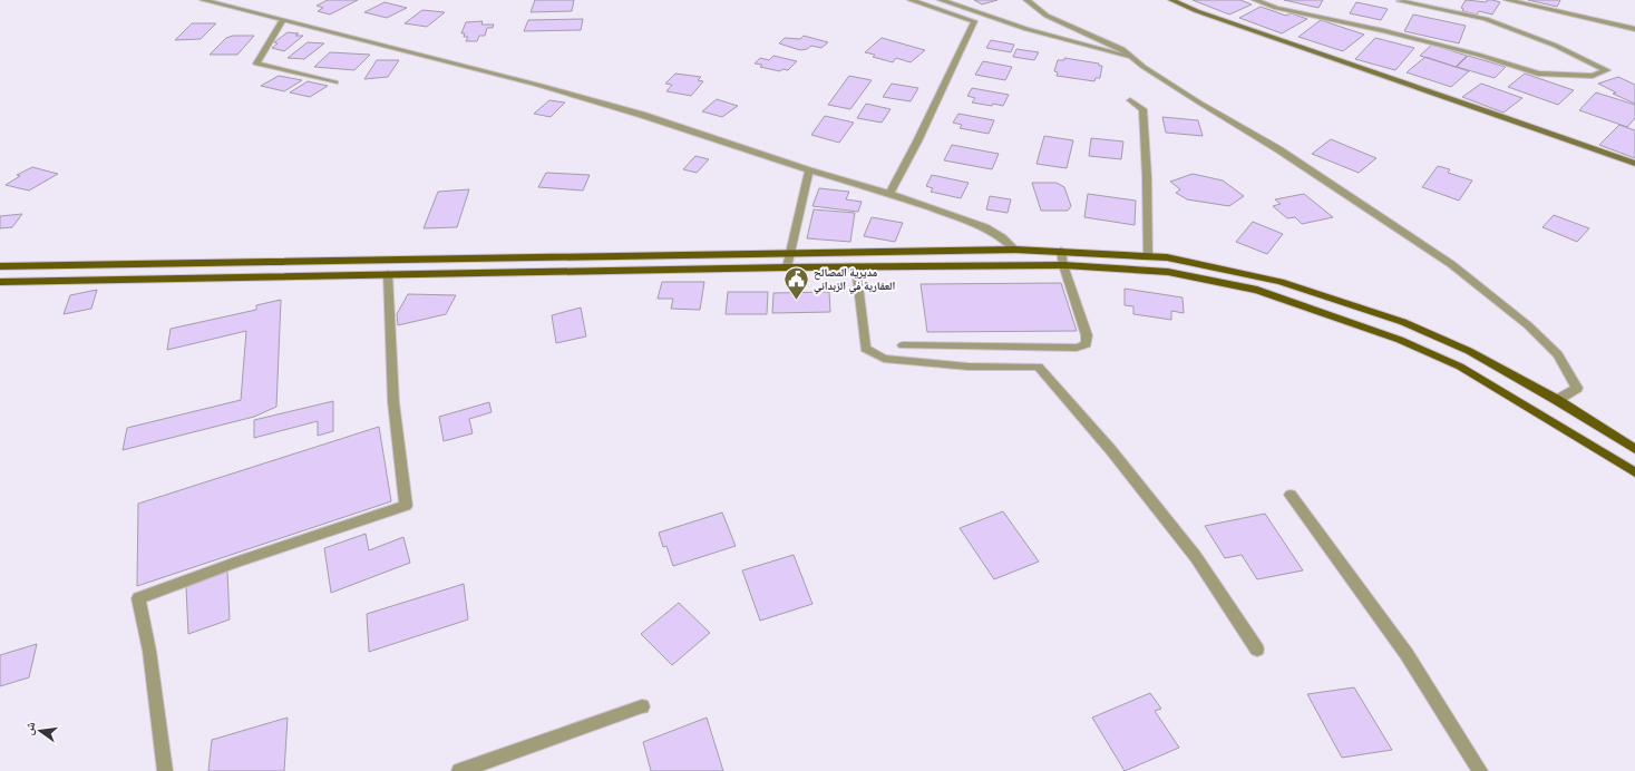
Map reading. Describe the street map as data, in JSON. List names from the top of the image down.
{
  "places": {
    "public building": ["مديرية المصالح العقارية في الزبداني"]
  },
  "north": "left"
}
